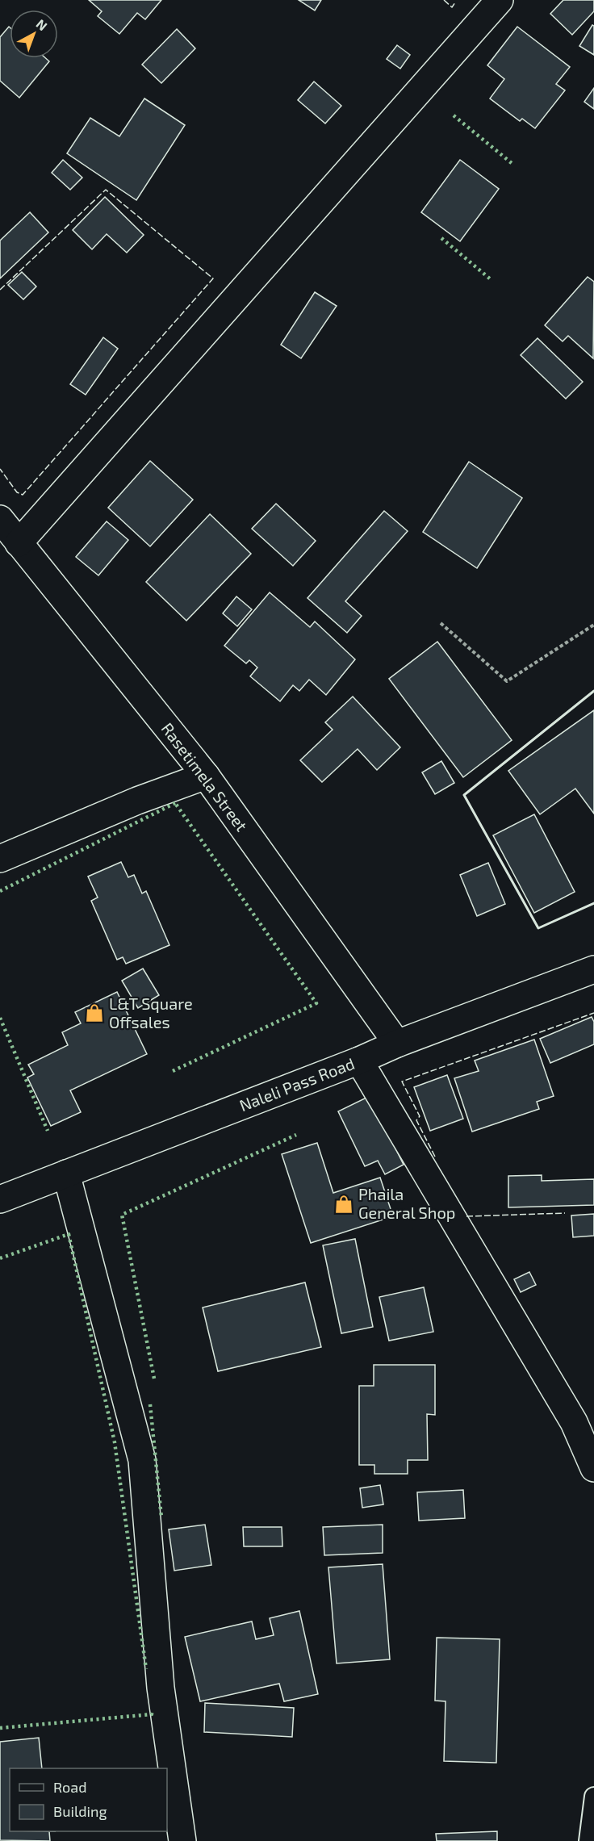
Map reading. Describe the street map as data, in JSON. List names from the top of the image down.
{
  "streets": {
    "street": ["Rasetimela Street", "Naleli Pass Road"]
  },
  "crossings": [
    ["Rasetimela Street", "Naleli Pass Road"]
  ],
  "places": {
    "shop": ["L&T Square Offsales", "Phaila General Shop"]
  },
  "legend": ["Road", "Building"],
  "north": "top right"
}
